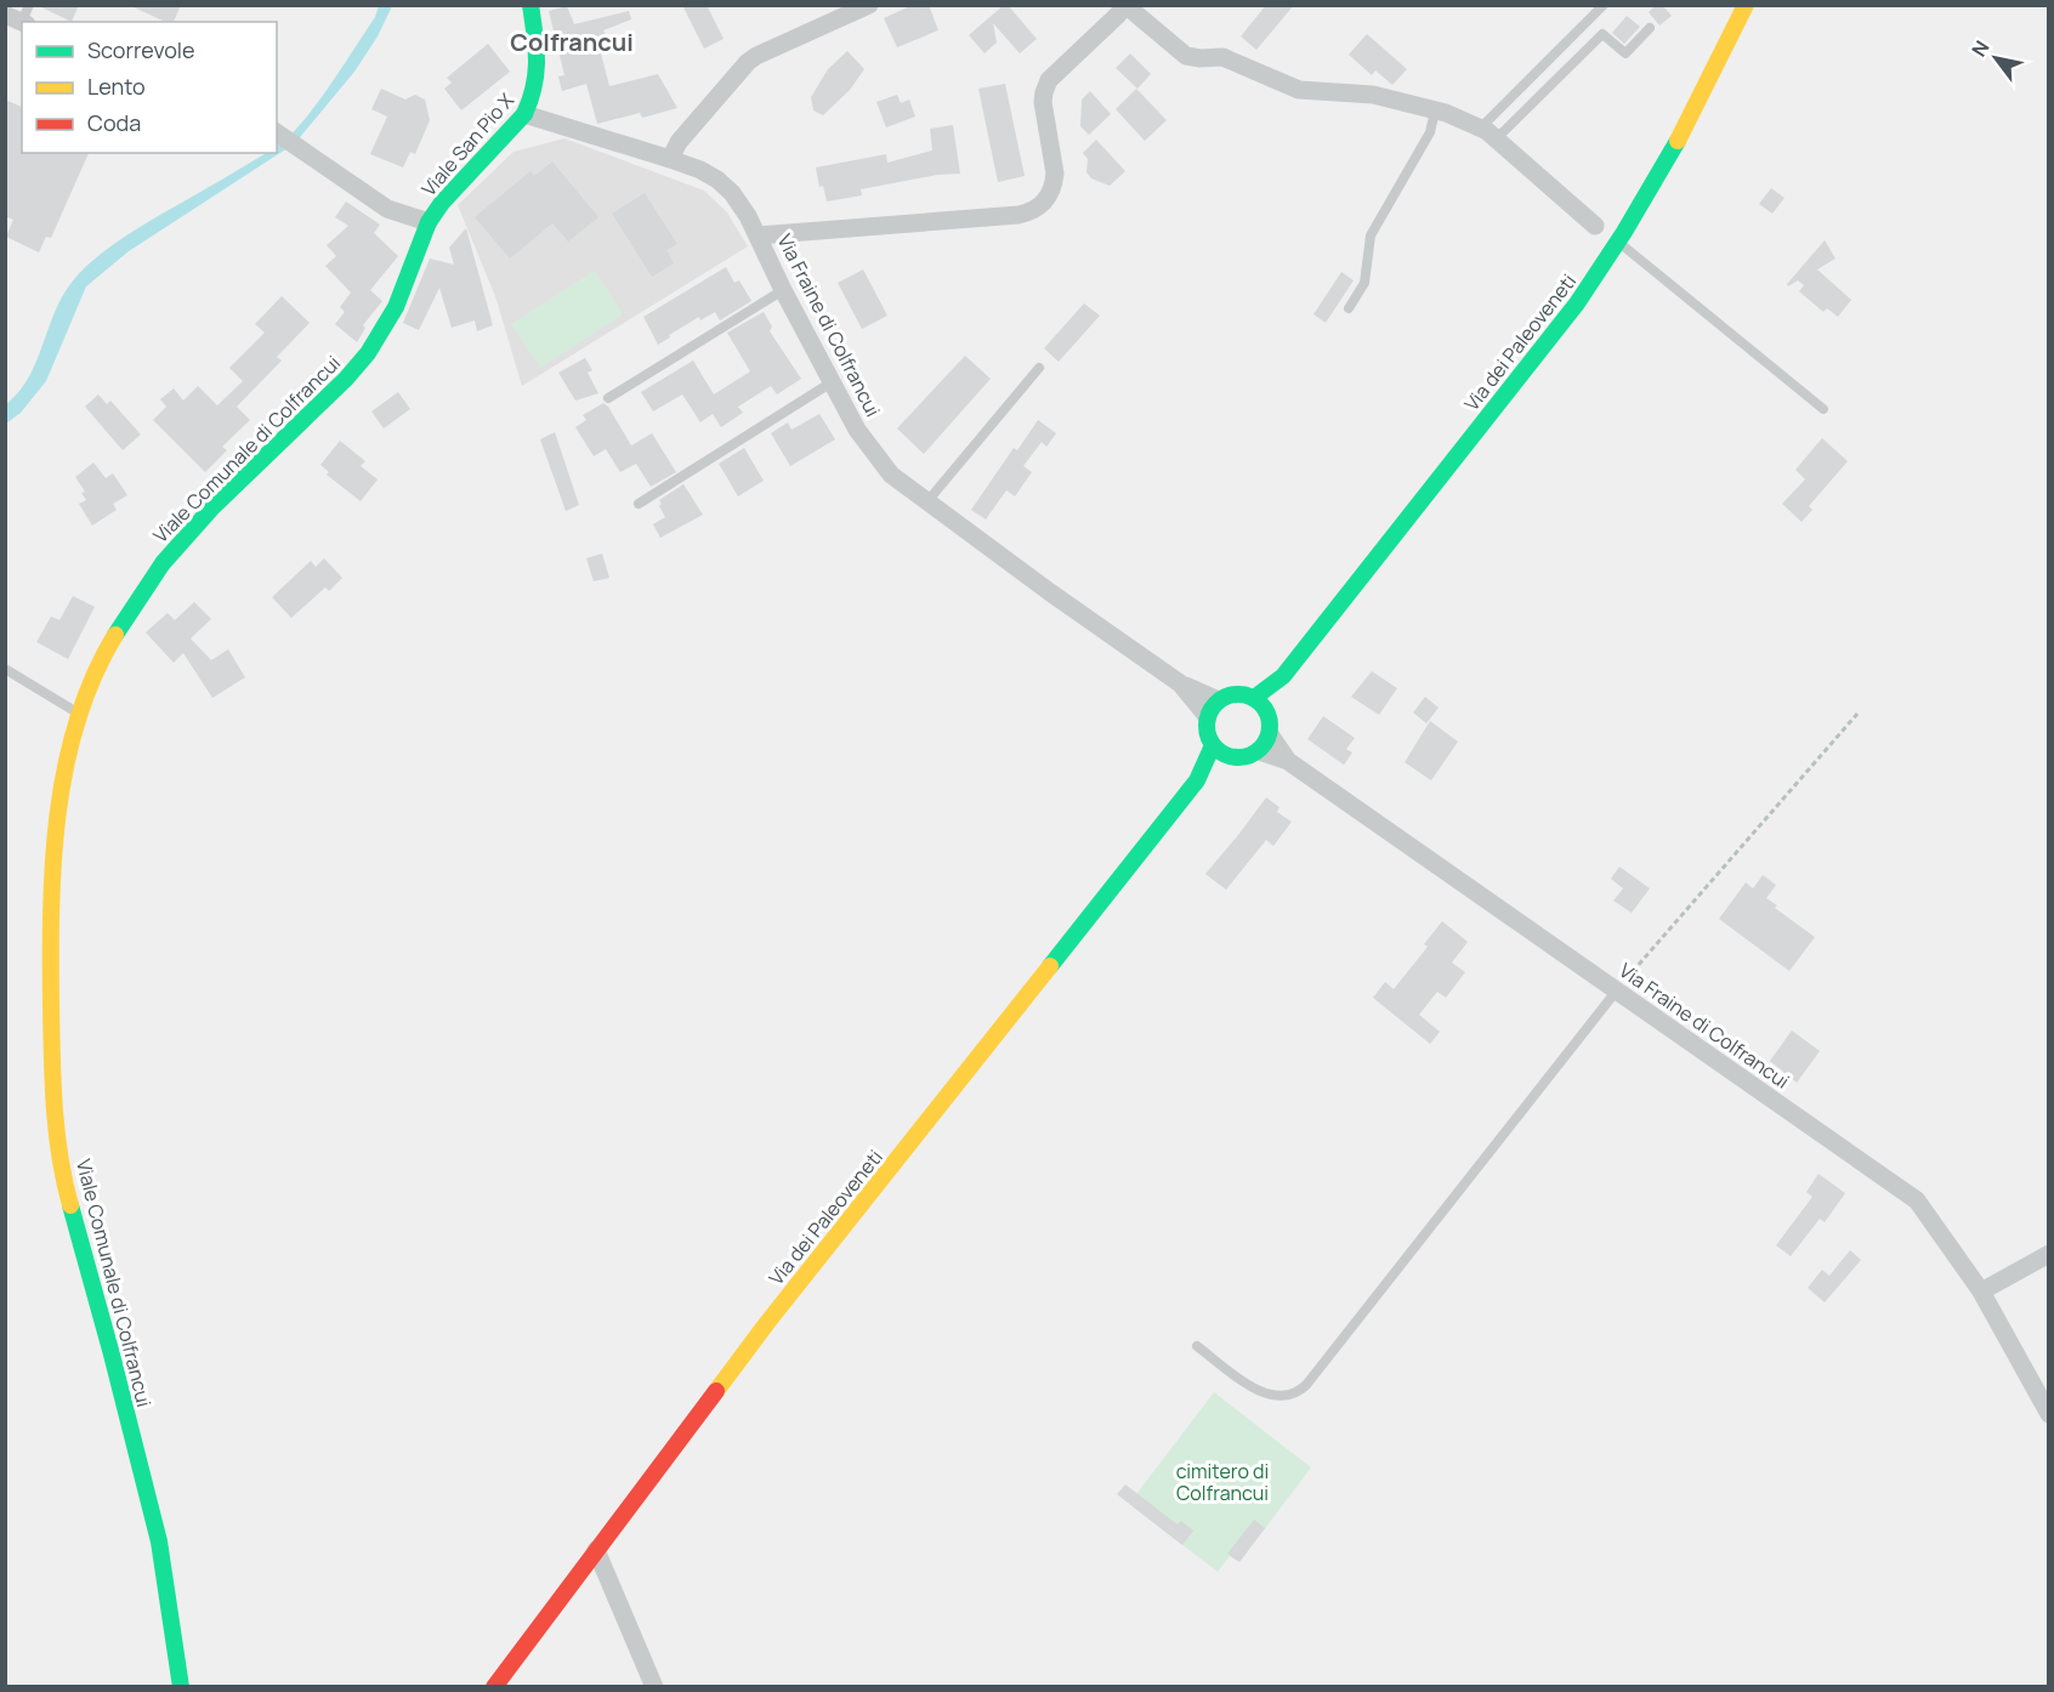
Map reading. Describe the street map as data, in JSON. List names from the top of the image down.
{
  "streets": {
    "main road": ["Viale San Pio X", "Via dei Paleoveneti", "Viale Comunale di Colfrancui"],
    "street": ["Via Fraine di Colfrancui"]
  },
  "crossings": [
    ["Viale San Pio X", "Via Fraine di Colfrancui"],
    ["Viale San Pio X", "Viale Comunale di Colfrancui"],
    ["Via Fraine di Colfrancui", "Via dei Paleoveneti"]
  ],
  "districts": ["Colfrancui"],
  "parks": ["cimitero di Colfrancui"],
  "legend": ["Scorrevole", "Lento", "Coda"],
  "north": "top left"
}
